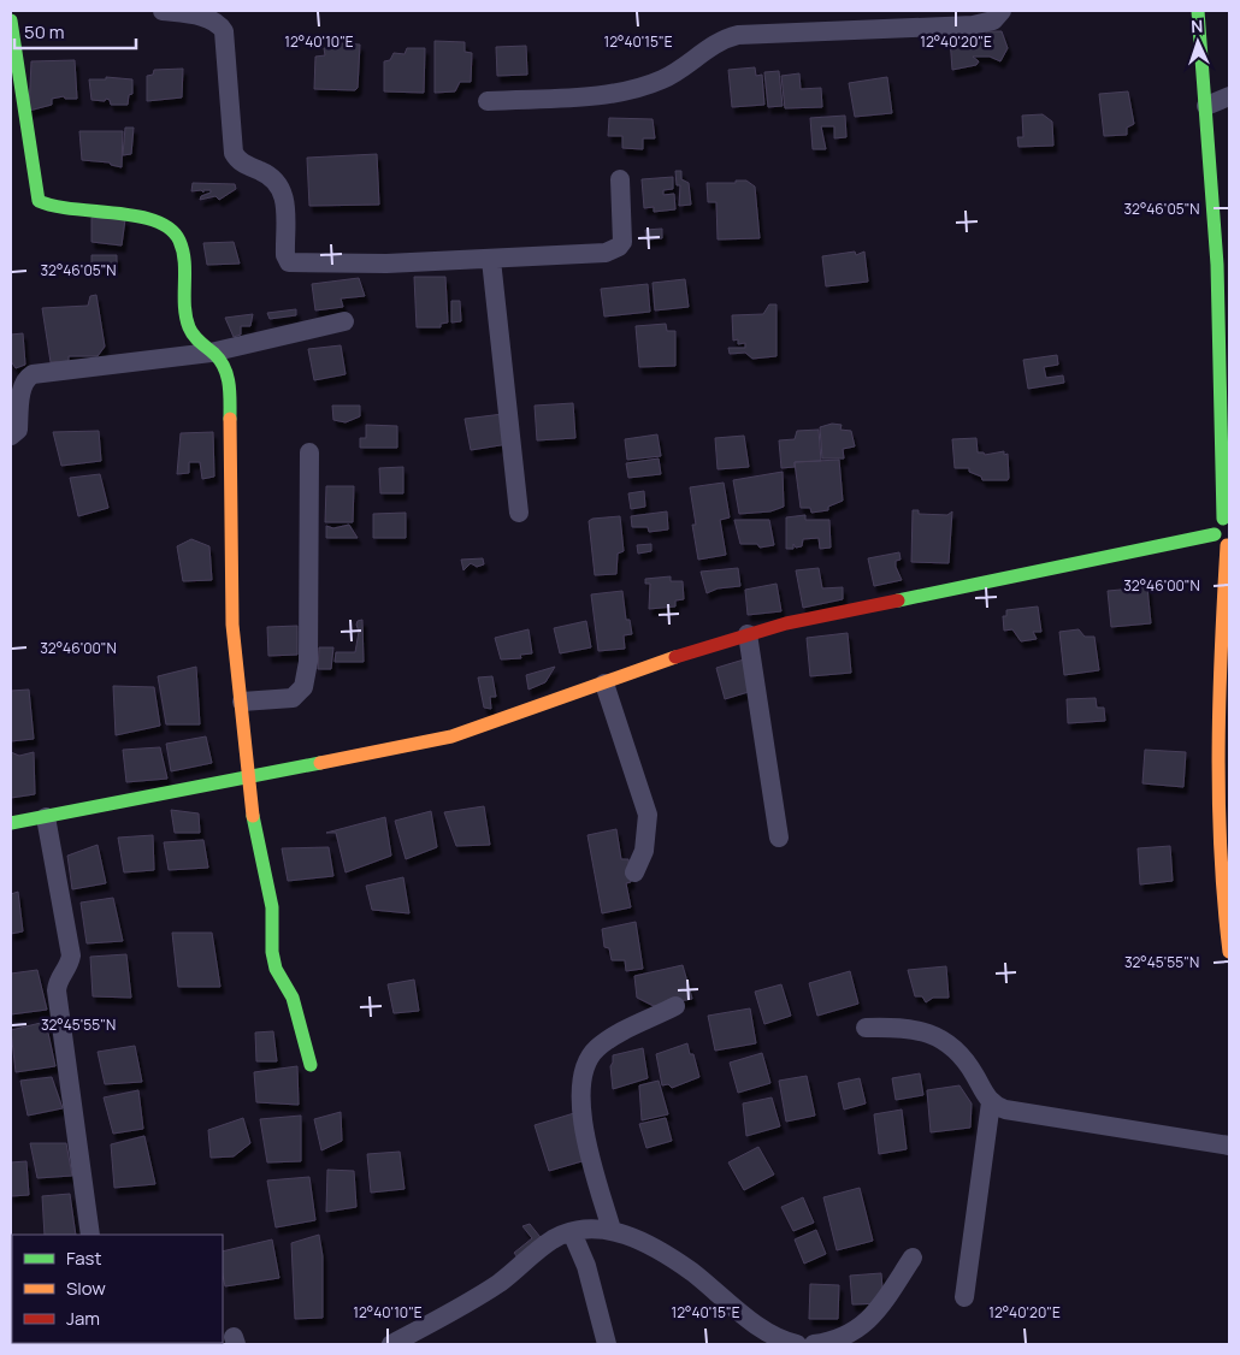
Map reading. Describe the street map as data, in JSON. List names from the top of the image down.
{
  "legend": ["Fast", "Slow", "Jam"],
  "scale_bar": "50 m",
  "north": "top",
  "coordinates": [
    "12°40'10\"E",
    "12°40'15\"E",
    "12°40'20\"E",
    "32°46'05\"N",
    "32°46'00\"N",
    "32°45'55\"N"
  ]
}
